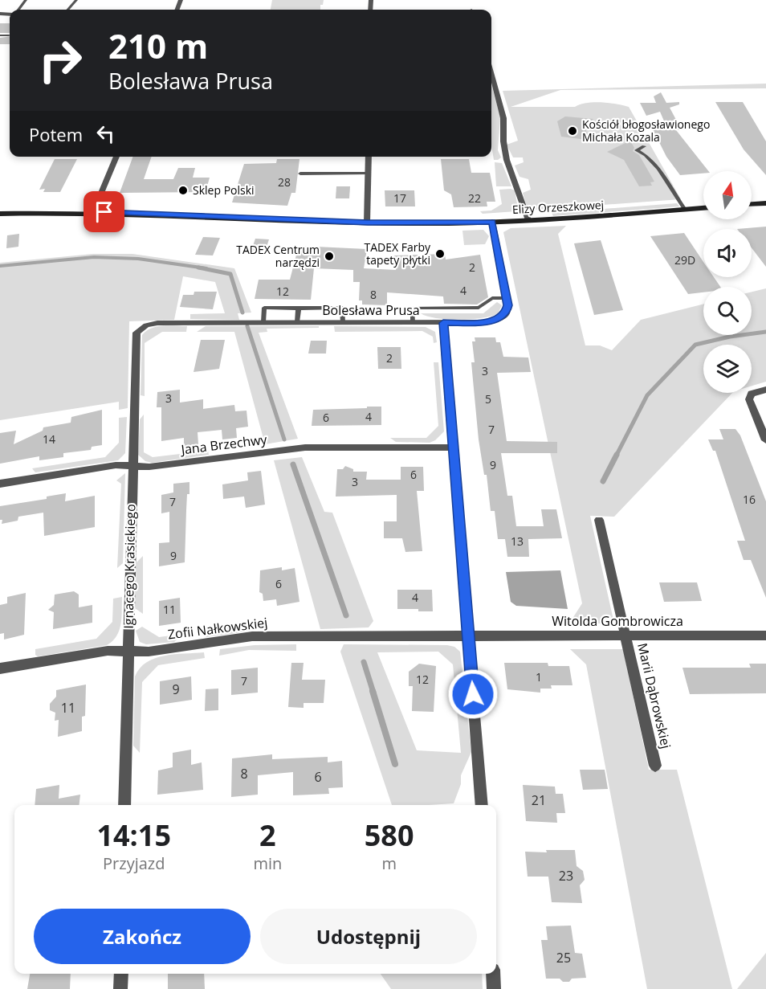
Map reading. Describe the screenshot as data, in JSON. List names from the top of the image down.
{
  "streets": {
    "street": [
      "Elizy Orzeszkowej",
      "Bolesława Prusa",
      "Jana Brzechwy",
      "Ignacego Krasickiego",
      "Witolda Gombrowicza",
      "Zofii Nałkowskiej",
      "Marii Dąbrowskiej"
    ]
  },
  "crossings": [
    ["Elizy Orzeszkowej", "Bolesława Prusa"],
    ["Bolesława Prusa", "Ignacego Krasickiego"],
    ["Jana Brzechwy", "Ignacego Krasickiego"],
    ["Ignacego Krasickiego", "Zofii Nałkowskiej"],
    ["Witolda Gombrowicza", "Zofii Nałkowskiej"],
    ["Witolda Gombrowicza", "Marii Dąbrowskiej"]
  ],
  "places": [
    "Kościół błogosławionego Michała Kozala",
    "Sklep Polski",
    "TADEX Farby tapety płytki",
    "TADEX Centrum narzędzi"
  ],
  "house_numbers": [
    "28",
    "17",
    "22",
    "29D",
    "2",
    "4",
    "12",
    "8",
    "2",
    "3",
    "3",
    "5",
    "4",
    "6",
    "7",
    "14",
    "9",
    "6",
    "3",
    "16",
    "7",
    "13",
    "9",
    "6",
    "4",
    "11",
    "1",
    "12",
    "7",
    "9",
    "11",
    "8",
    "6",
    "21",
    "23",
    "25"
  ],
  "north": "top",
  "page": {
    "turn": ["210 m", "Bolesława Prusa"],
    "then": "Potem",
    "eta": [
      "14:15",
      "Przyjazd",
      "2",
      "min",
      "580",
      "m"
    ],
    "buttons": ["Zakończ", "Udostępnij"]
  }
}
